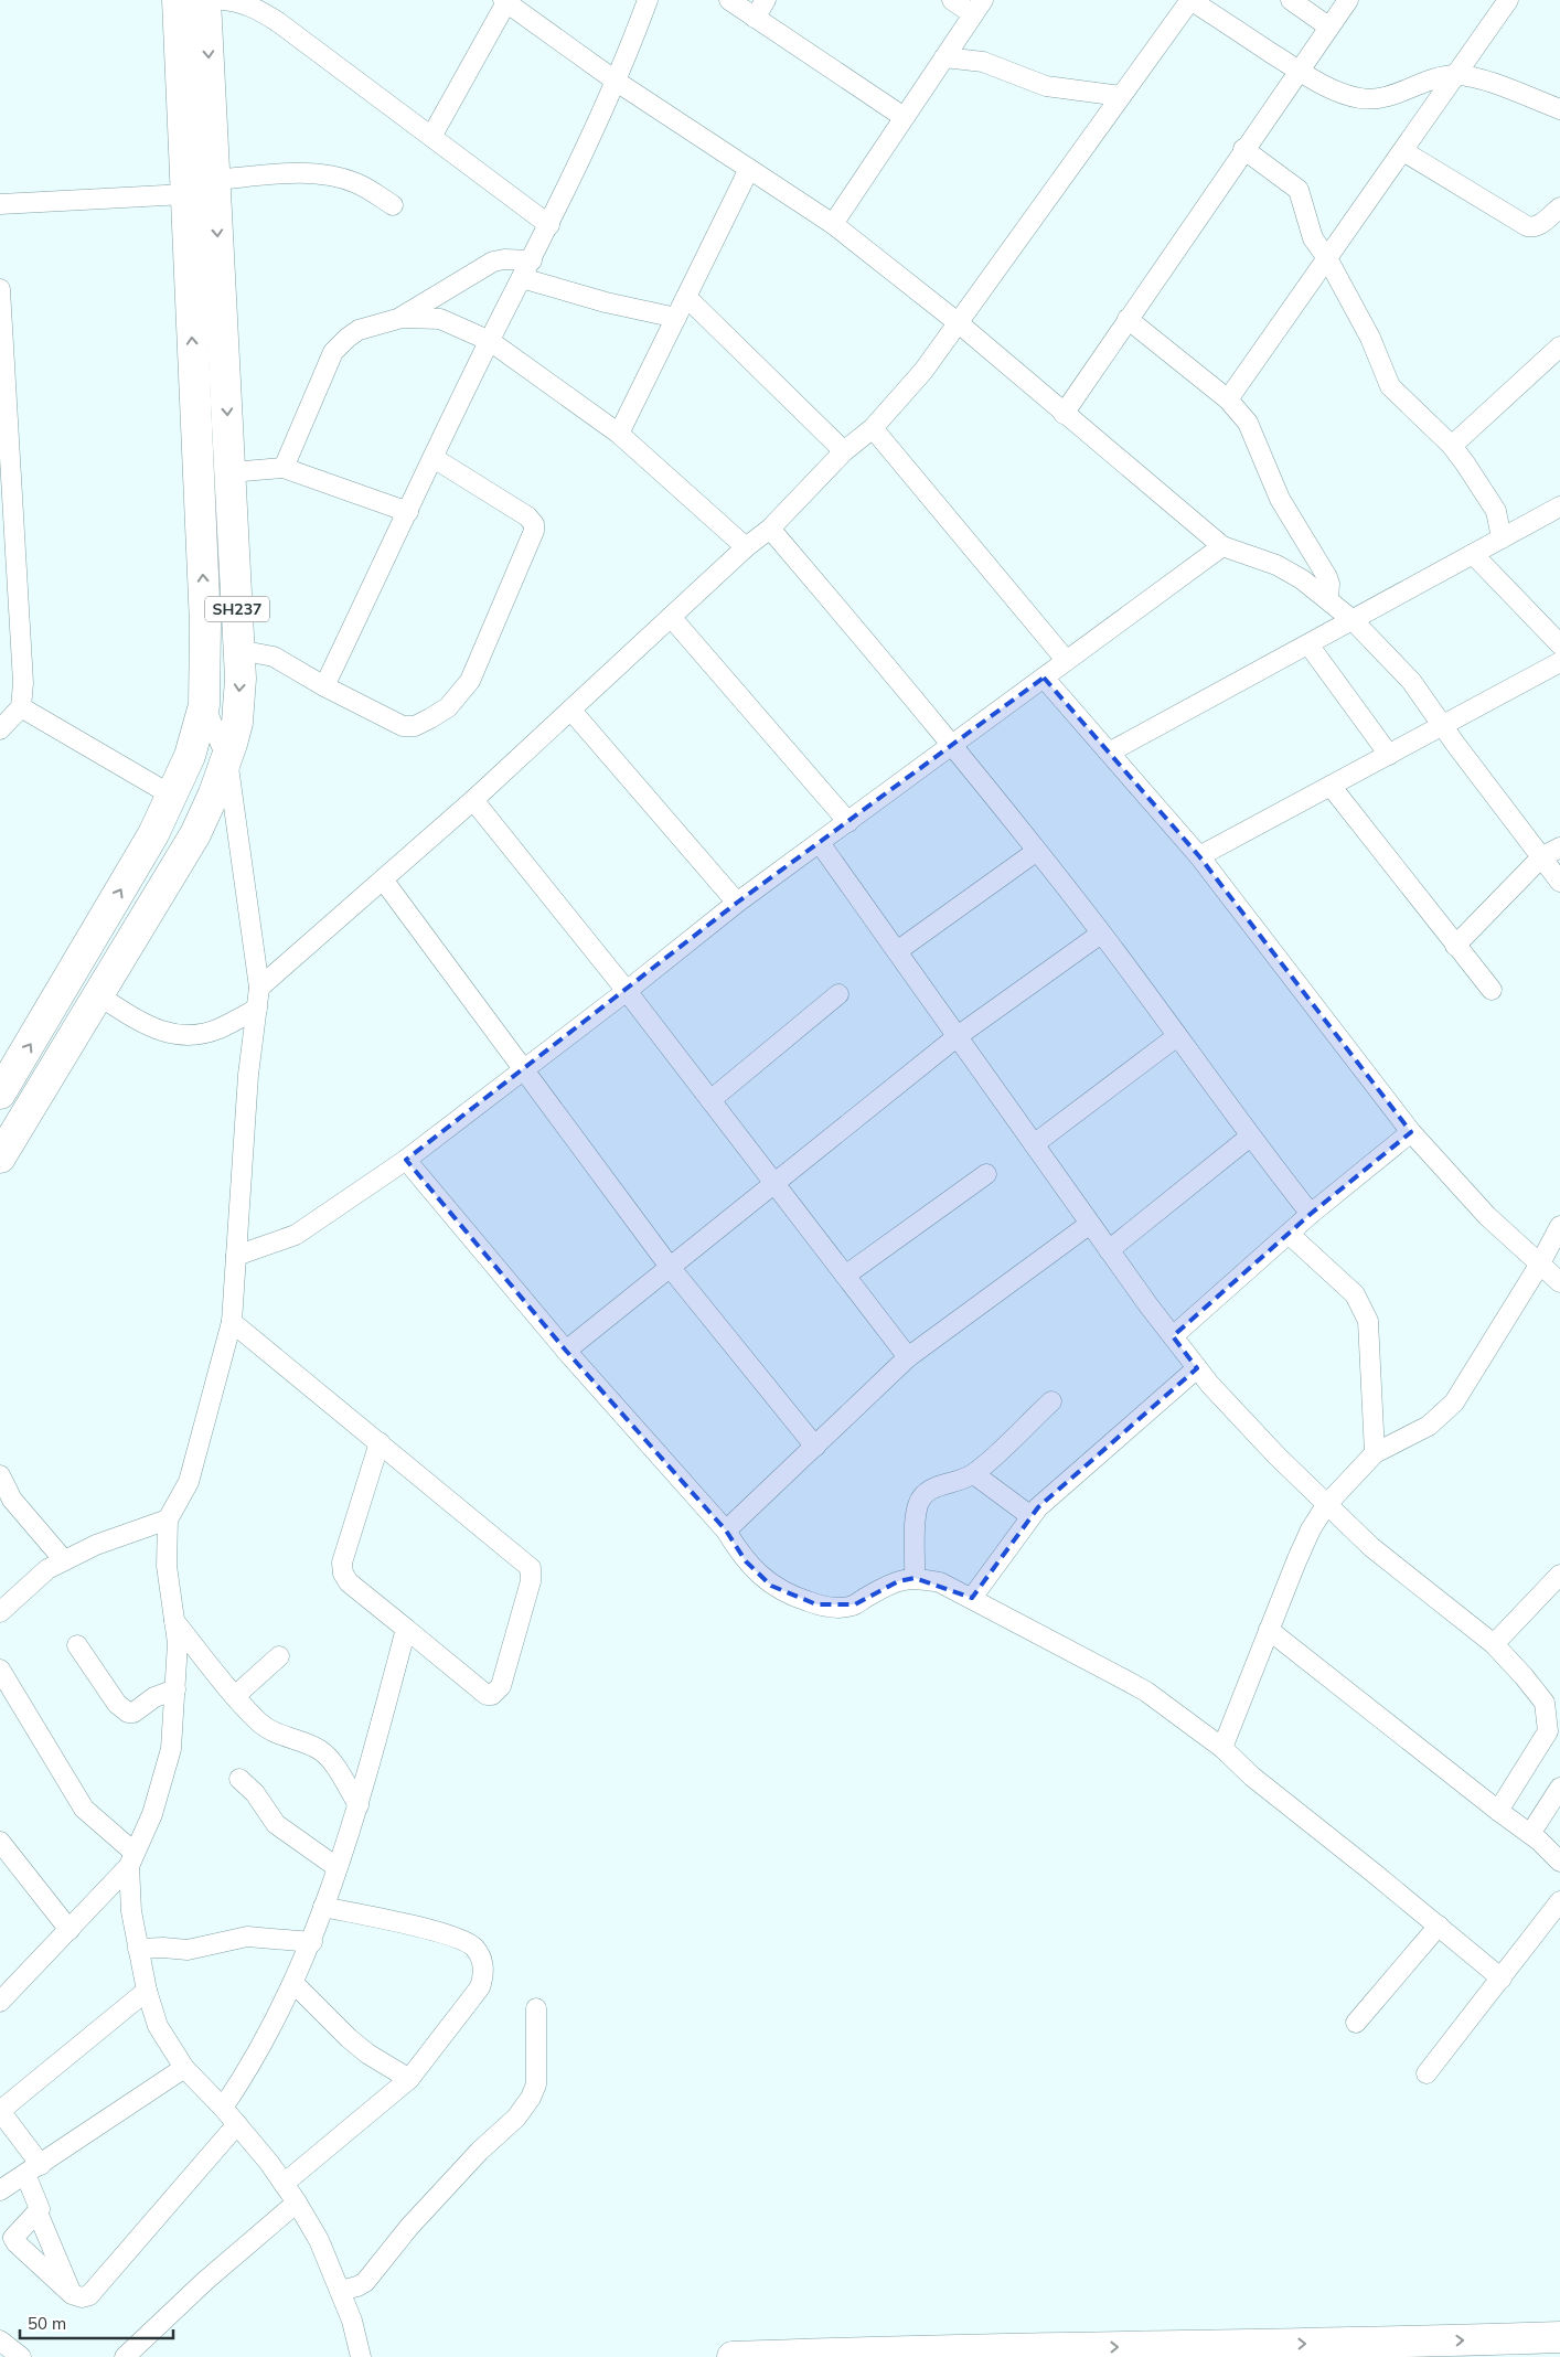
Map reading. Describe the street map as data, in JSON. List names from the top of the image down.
{
  "streets": {
    "main road": ["SH237"]
  },
  "scale_bar": "50 m"
}
